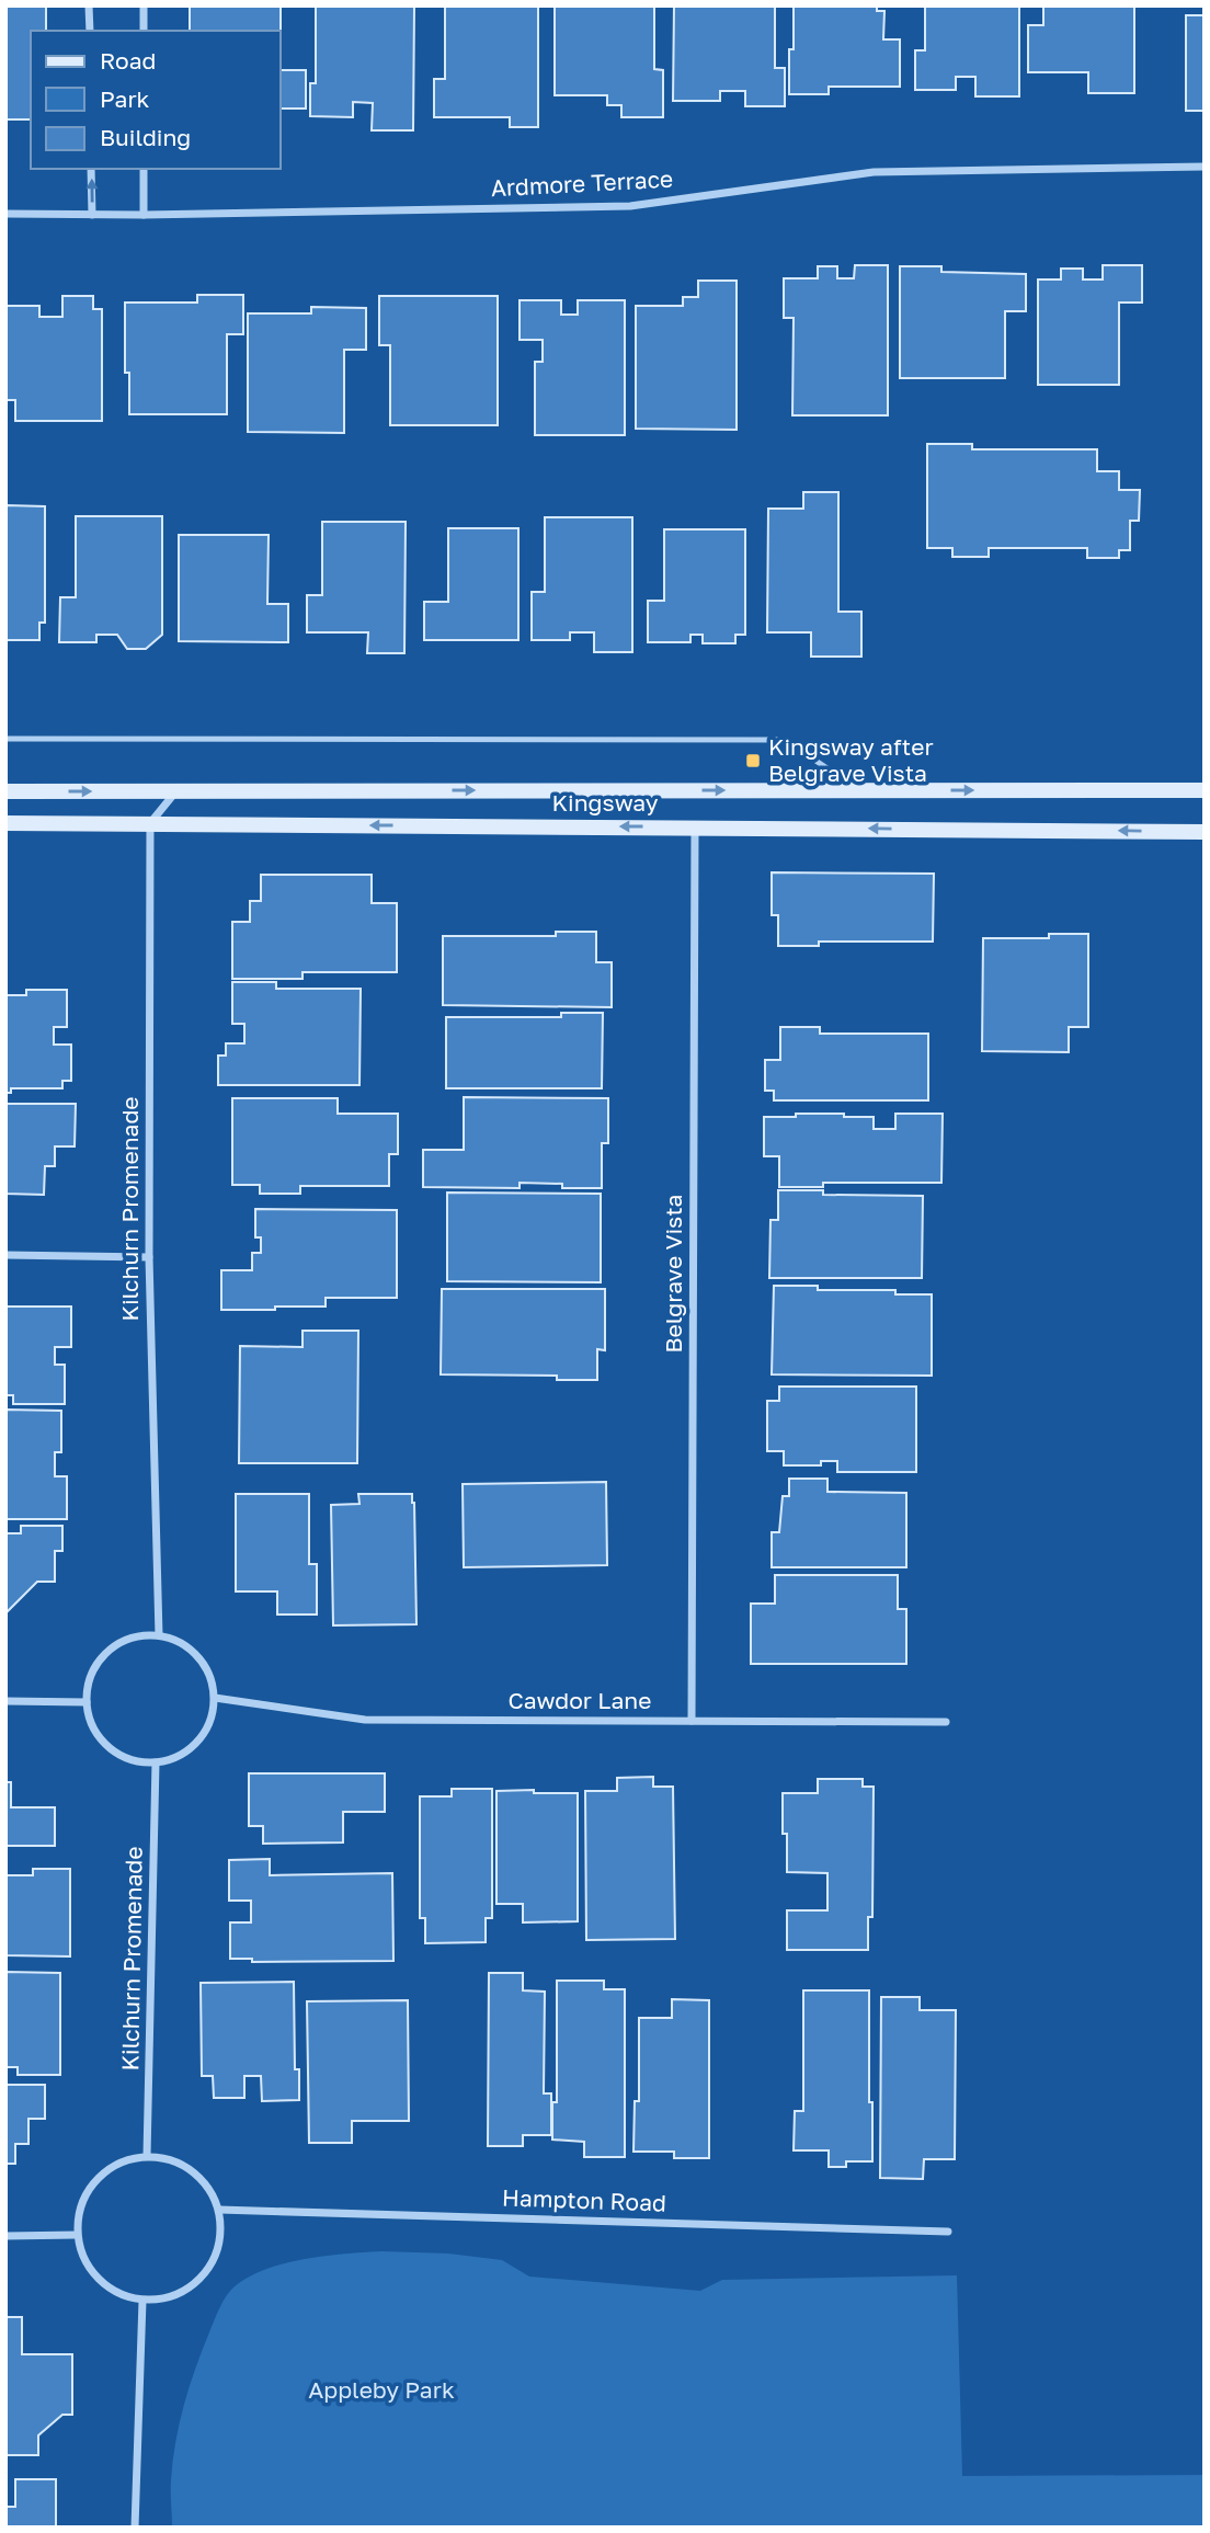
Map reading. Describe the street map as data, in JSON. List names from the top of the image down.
{
  "streets": {
    "main road": ["Kingsway"],
    "street": [
      "Ardmore Terrace",
      "Kilchurn Promenade",
      "Belgrave Vista",
      "Cawdor Lane",
      "Hampton Road"
    ]
  },
  "crossings": [
    ["Kingsway", "Kilchurn Promenade"],
    ["Kingsway", "Belgrave Vista"],
    ["Kilchurn Promenade", "Cawdor Lane"],
    ["Kilchurn Promenade", "Hampton Road"],
    ["Belgrave Vista", "Cawdor Lane"]
  ],
  "parks": ["Appleby Park"],
  "places": {
    "transit": ["Kingsway after Belgrave Vista"]
  },
  "legend": ["Road", "Park", "Building"]
}
